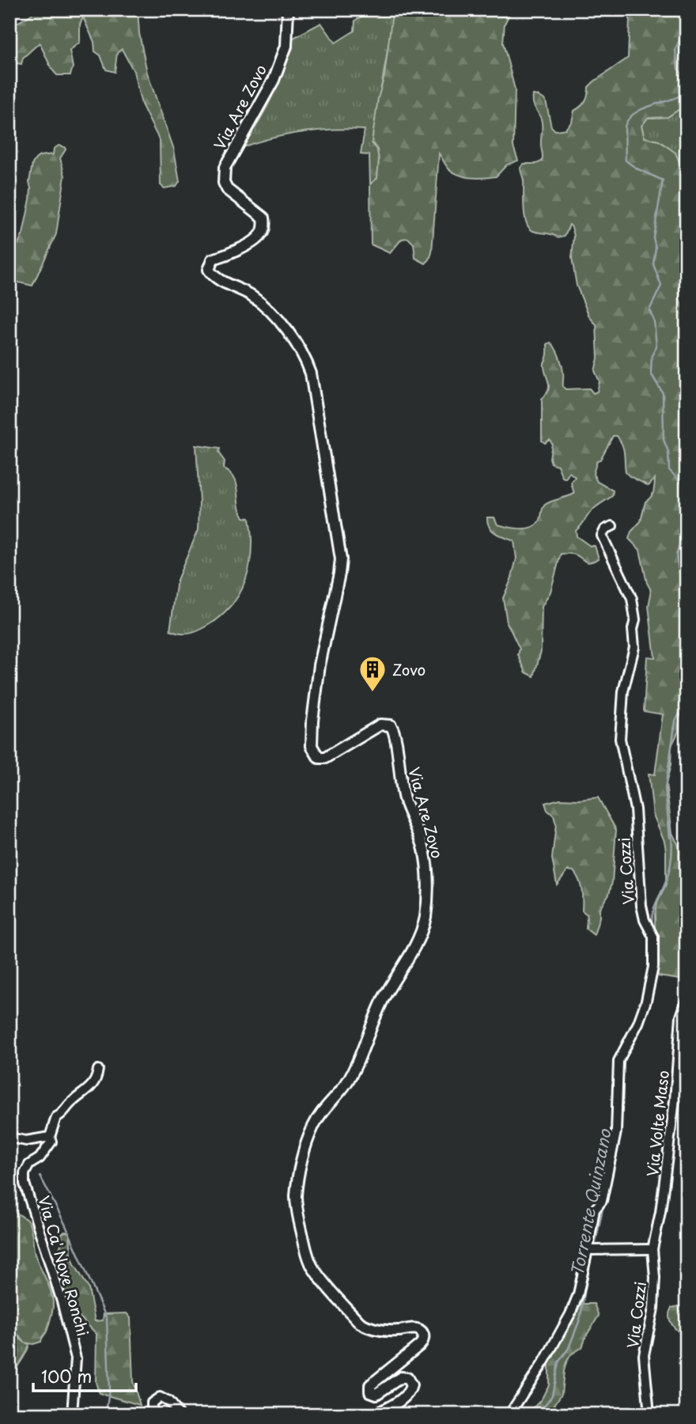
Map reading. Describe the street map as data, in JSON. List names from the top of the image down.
{
  "streets": {
    "street": [
      "Via Are Zovo",
      "Via Cozzi",
      "Via Volte Maso",
      "Via Ca' Nove Ronchi"
    ]
  },
  "crossings": [
    ["Via Cozzi", "Via Volte Maso"]
  ],
  "water": ["Torrente Quinzano"],
  "places": {
    "building": ["Zovo"]
  },
  "scale_bar": "100 m"
}
